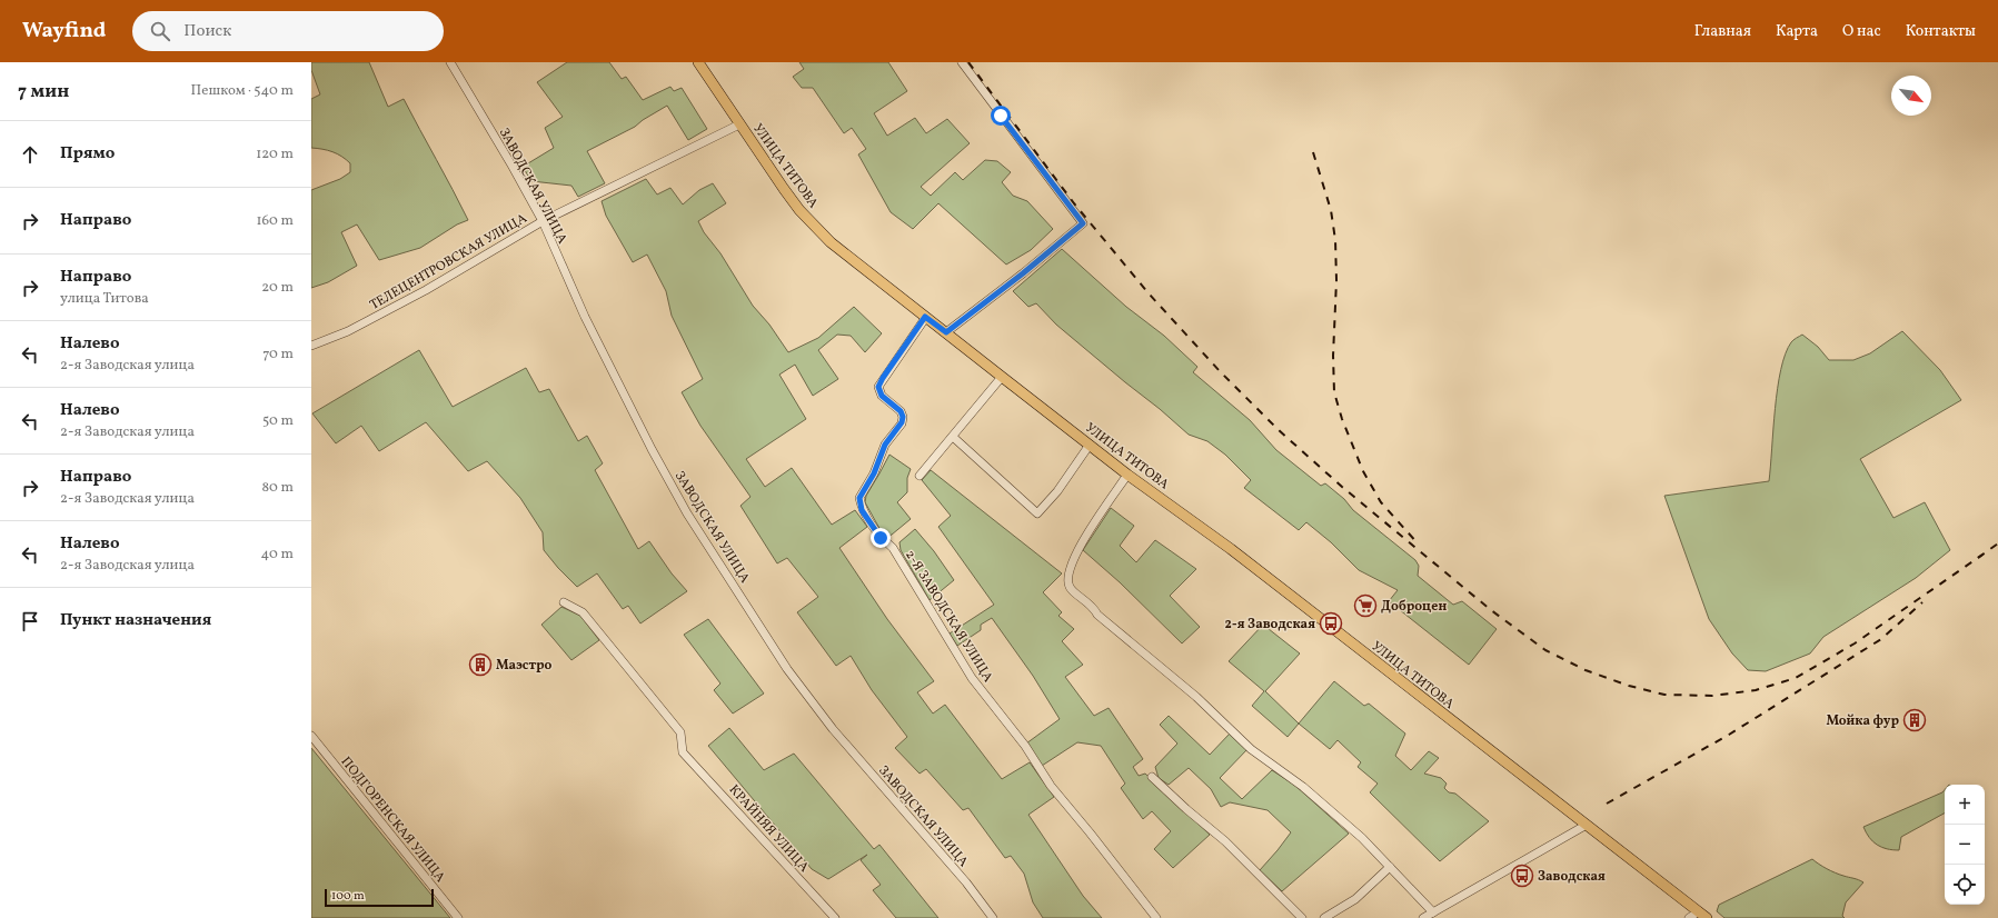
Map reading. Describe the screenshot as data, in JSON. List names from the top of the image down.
{
  "streets": {
    "main road": ["УЛИЦА ТИТОВА"],
    "street": [
      "ЗАВОДСКАЯ УЛИЦА",
      "ТЕЛЕЦЕНТРОВСКАЯ УЛИЦА",
      "2-Я ЗАВОДСКАЯ УЛИЦА",
      "ПОДГОРЕНСКАЯ УЛИЦА",
      "КРАЙНЯЯ УЛИЦА"
    ]
  },
  "crossings": [
    ["УЛИЦА ТИТОВА", "ТЕЛЕЦЕНТРОВСКАЯ УЛИЦА"],
    ["УЛИЦА ТИТОВА", "2-Я ЗАВОДСКАЯ УЛИЦА"],
    ["ЗАВОДСКАЯ УЛИЦА", "ТЕЛЕЦЕНТРОВСКАЯ УЛИЦА"]
  ],
  "places": {
    "supermarket": ["Доброцен"],
    "bus stop": ["2-я Заводская", "Заводская"],
    "building": ["Маэстро", "Мойка фур"]
  },
  "scale_bar": "100 m",
  "north": "bottom right",
  "page": {
    "header": "Wayfind",
    "search": "Поиск",
    "nav": [
      "Главная",
      "Карта",
      "О нас",
      "Контакты"
    ],
    "heading": ["7 мин", "Пешком · 540 m"],
    "list": [
      ["Прямо", "120 m"],
      ["Направо", "160 m"],
      ["Направо", "улица Титова", "20 m"],
      ["Налево", "2-я Заводская улица", "70 m"],
      ["Налево", "2-я Заводская улица", "50 m"],
      ["Направо", "2-я Заводская улица", "80 m"],
      ["Налево", "2-я Заводская улица", "40 m"],
      "Пункт назначения"
    ],
    "map_buttons": ["+", "−"],
    "scale": "100 m"
  }
}
